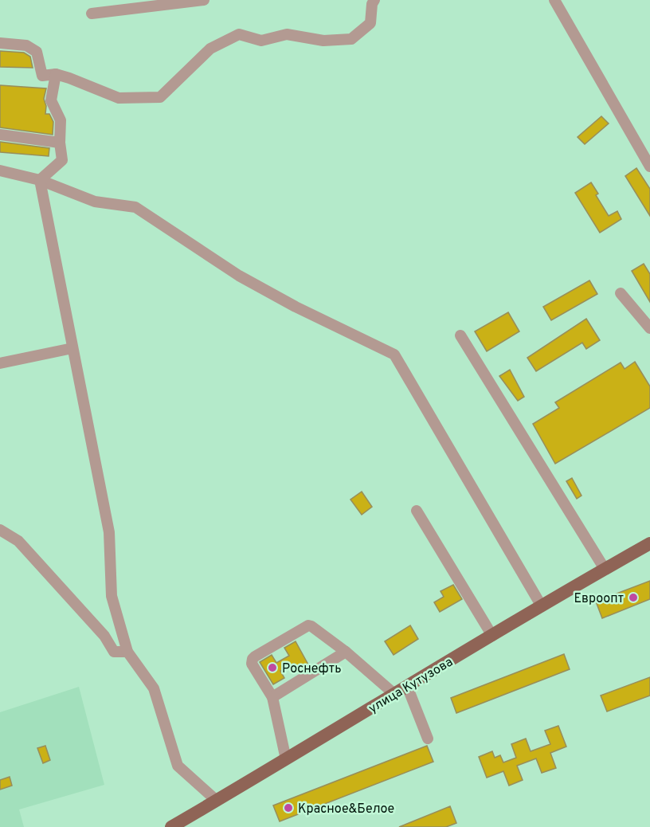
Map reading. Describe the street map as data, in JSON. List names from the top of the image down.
{
  "streets": {
    "main road": ["улица Кутузова"]
  },
  "places": ["Евроопт", "Роснефть", "Красное&Белое"]
}
